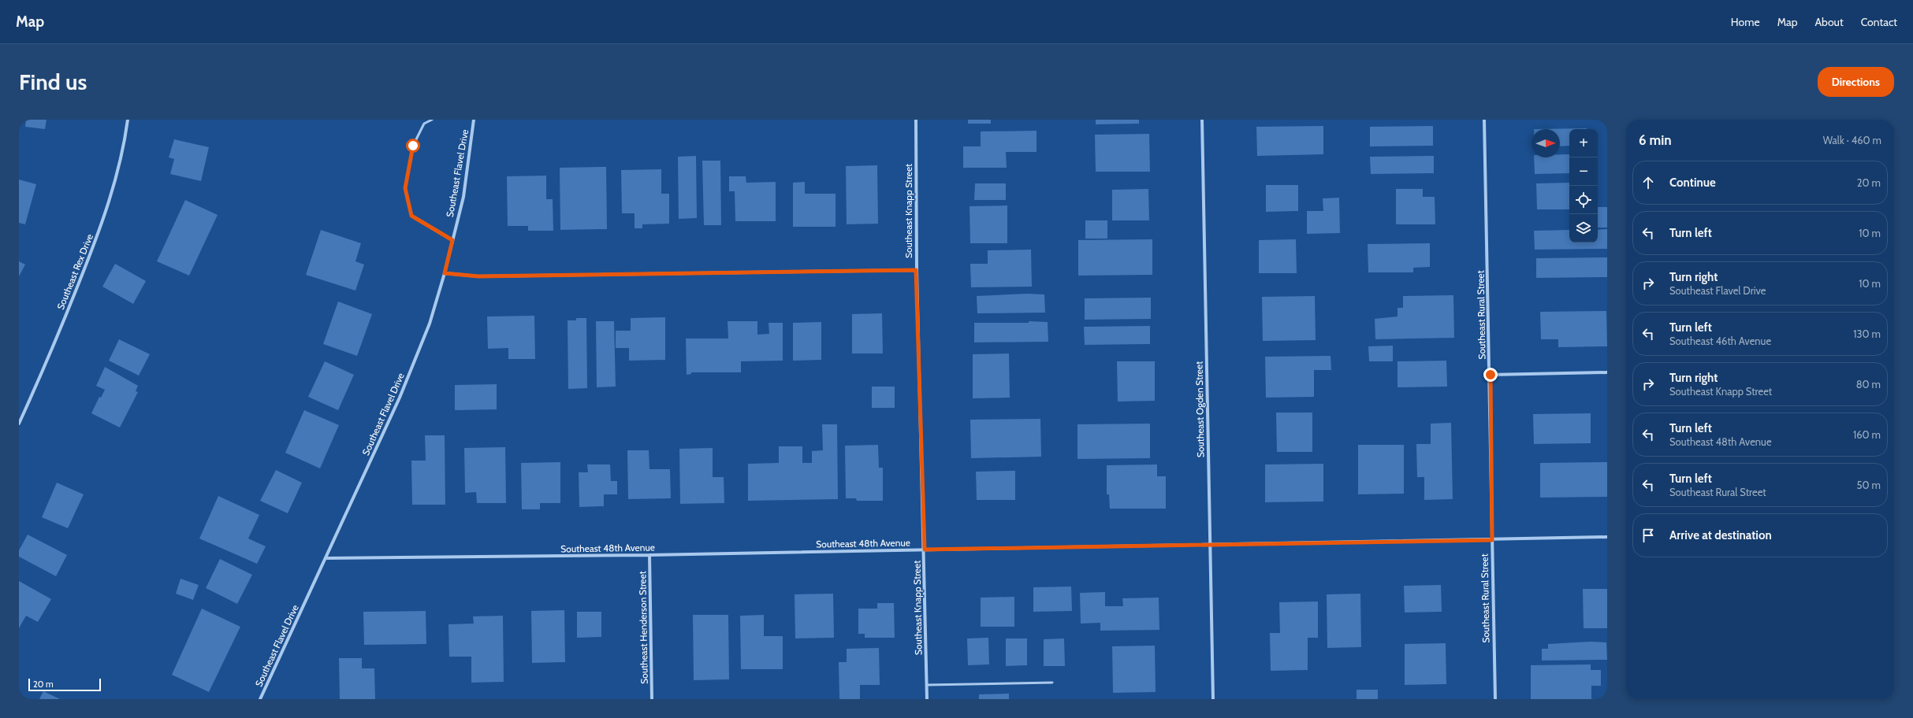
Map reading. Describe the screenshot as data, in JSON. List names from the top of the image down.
{
  "streets": {
    "street": [
      "Southeast Flavel Drive",
      "Southeast Knapp Street",
      "Southeast Rex Drive",
      "Southeast Rural Street",
      "Southeast Ogden Street",
      "Southeast 48th Avenue",
      "Southeast Henderson Street"
    ]
  },
  "crossings": [
    ["Southeast Flavel Drive", "Southeast 48th Avenue"],
    ["Southeast Knapp Street", "Southeast 48th Avenue"],
    ["Southeast Rural Street", "Southeast 48th Avenue"],
    ["Southeast Ogden Street", "Southeast 48th Avenue"],
    ["Southeast 48th Avenue", "Southeast Henderson Street"]
  ],
  "scale_bar": "20 m",
  "north": "right",
  "page": {
    "header": "Map",
    "nav": [
      "Home",
      "Map",
      "About",
      "Contact"
    ],
    "buttons": "Directions",
    "title": "Find us",
    "heading": ["6 min", "Walk · 460 m"],
    "map_buttons": ["+", "−"],
    "list": [
      ["Continue", "20 m"],
      ["Turn left", "10 m"],
      ["Turn right", "Southeast Flavel Drive", "10 m"],
      ["Turn left", "Southeast 46th Avenue", "130 m"],
      ["Turn right", "Southeast Knapp Street", "80 m"],
      ["Turn left", "Southeast 48th Avenue", "160 m"],
      ["Turn left", "Southeast Rural Street", "50 m"],
      "Arrive at destination"
    ],
    "scale": "20 m"
  }
}
